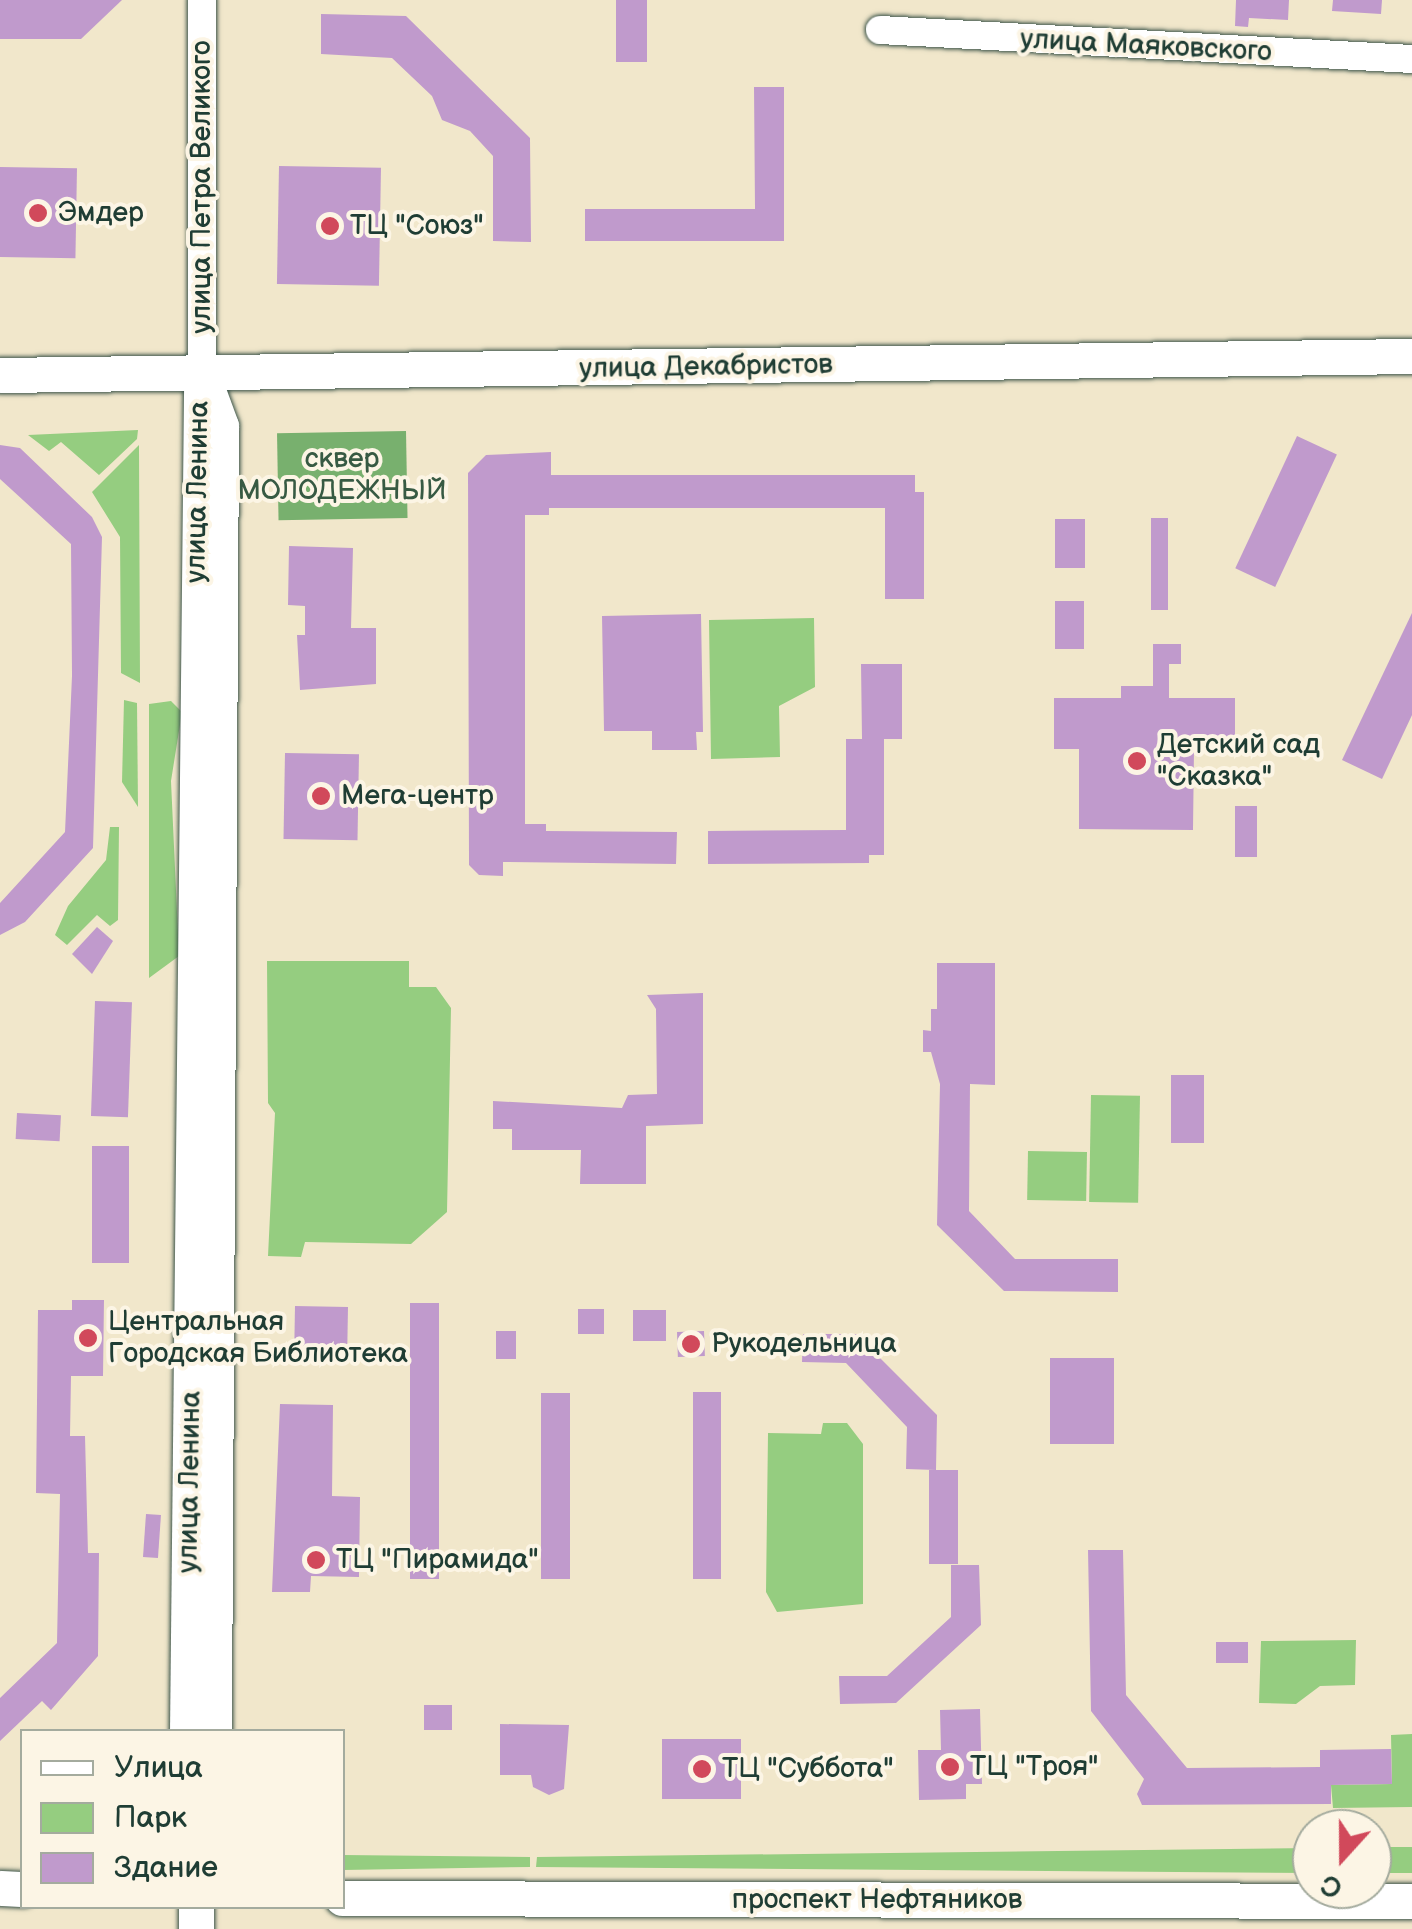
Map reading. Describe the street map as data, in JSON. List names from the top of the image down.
{
  "streets": {
    "main road": ["улица Декабристов", "улица Ленина", "проспект Нефтяников"],
    "street": ["улица Маяковского", "улица Петра Великого"]
  },
  "crossings": [
    ["улица Петра Великого", "улица Декабристов"],
    ["улица Петра Великого", "улица Ленина"],
    ["улица Декабристов", "улица Ленина"]
  ],
  "parks": ["сквер МОЛОДЕЖНЫЙ"],
  "places": [
    "Эмдер",
    "ТЦ \"Союз\"",
    "Детский сад \"Сказка\"",
    "Мега-центр",
    "Центральная Городская Библиотека",
    "Рукодельница",
    "ТЦ \"Пирамида\"",
    "ТЦ \"Троя\"",
    "ТЦ \"Суббота\""
  ],
  "legend": ["Улица", "Парк", "Здание"],
  "north": "bottom"
}
